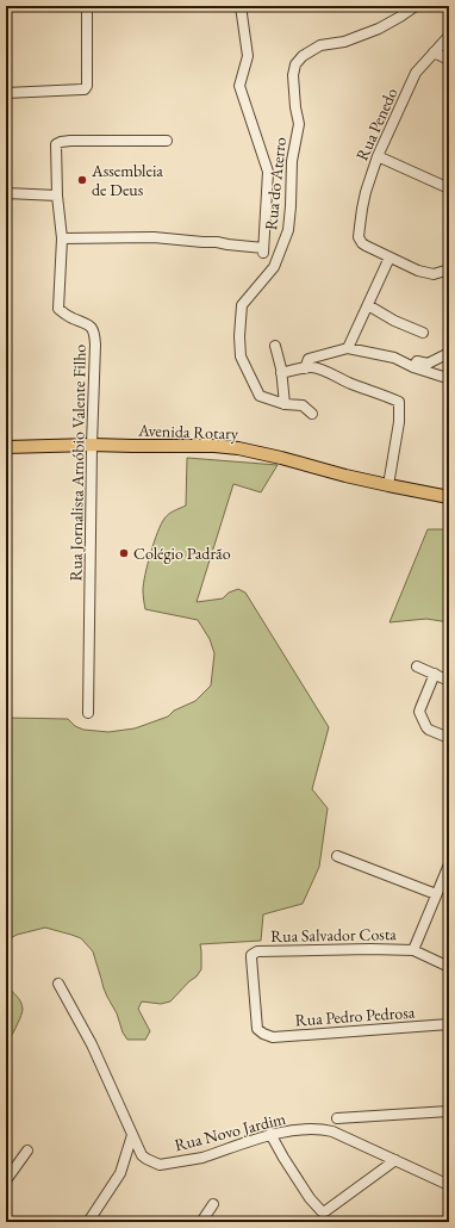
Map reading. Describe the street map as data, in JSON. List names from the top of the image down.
{
  "streets": {
    "main road": ["Avenida Rotary"],
    "street": [
      "Rua Penedo",
      "Rua do Aterro",
      "Rua Jornalista Arnóbio Valente Filho",
      "Rua Salvador Costa",
      "Rua Pedro Pedrosa",
      "Rua Novo Jardim"
    ]
  },
  "crossings": [
    ["Avenida Rotary", "Rua Jornalista Arnóbio Valente Filho"],
    ["Rua Salvador Costa", "Rua Pedro Pedrosa"]
  ],
  "places": ["Assembleia de Deus", "Colégio Padrão"]
}
